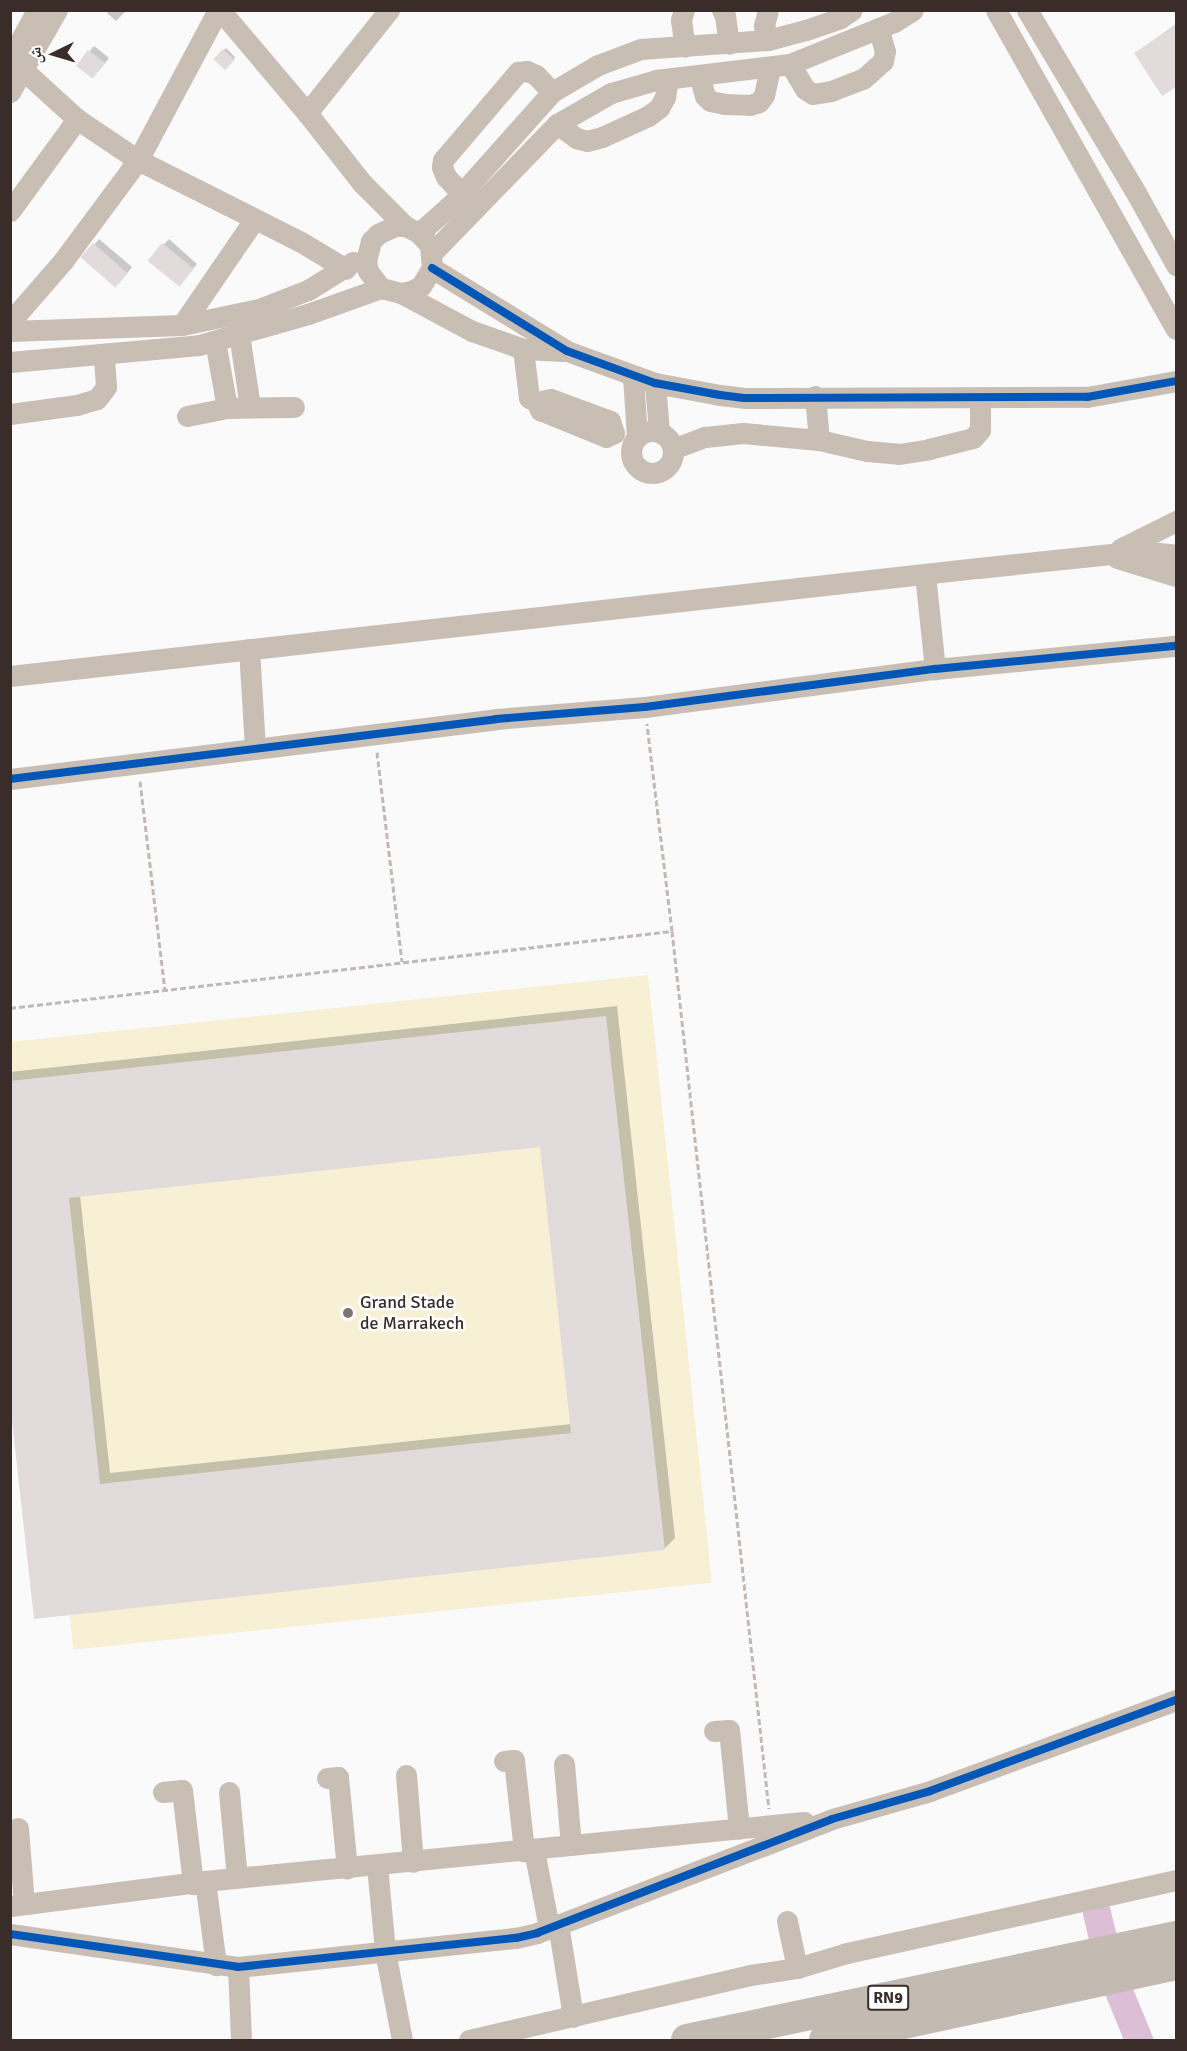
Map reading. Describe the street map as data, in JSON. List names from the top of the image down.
{
  "streets": {
    "highway": ["RN9"]
  },
  "places": ["Grand Stade de Marrakech"],
  "north": "left"
}
